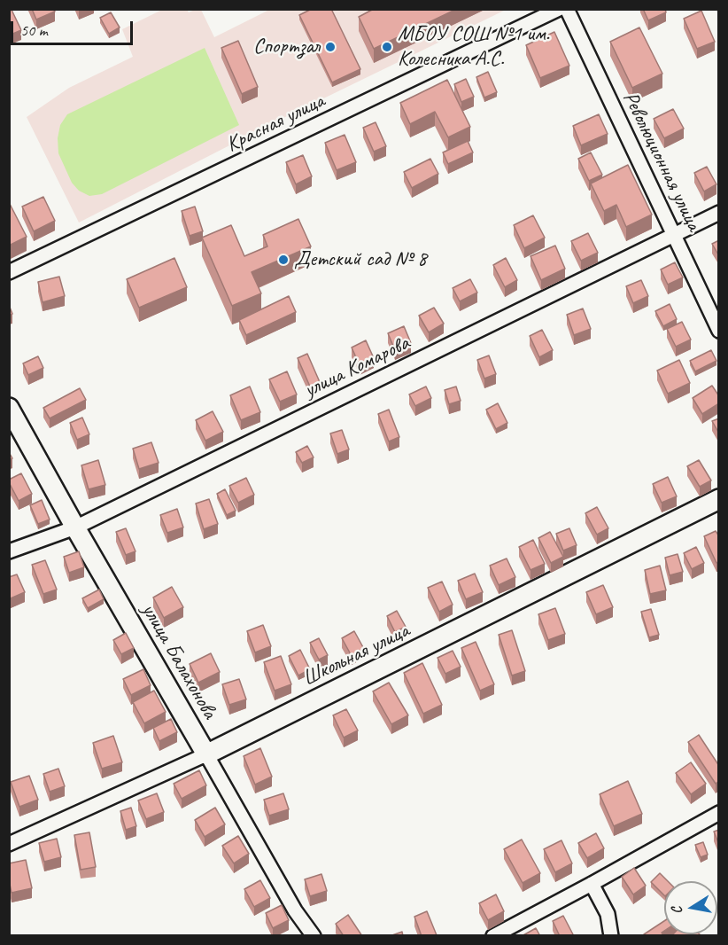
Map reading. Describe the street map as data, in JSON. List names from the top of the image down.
{
  "streets": {
    "street": [
      "Красная улица",
      "Революционная улица",
      "улица Комарова",
      "Школьная улица",
      "улица Балахонова"
    ]
  },
  "crossings": [
    ["Революционная улица", "улица Комарова"],
    ["улица Комарова", "улица Балахонова"],
    ["Школьная улица", "улица Балахонова"]
  ],
  "places": ["Спортзал", "МБОУ СОШ №1 им. Колесника А.С.", "Детский сад № 8"],
  "scale_bar": "50 m",
  "north": "left"
}
